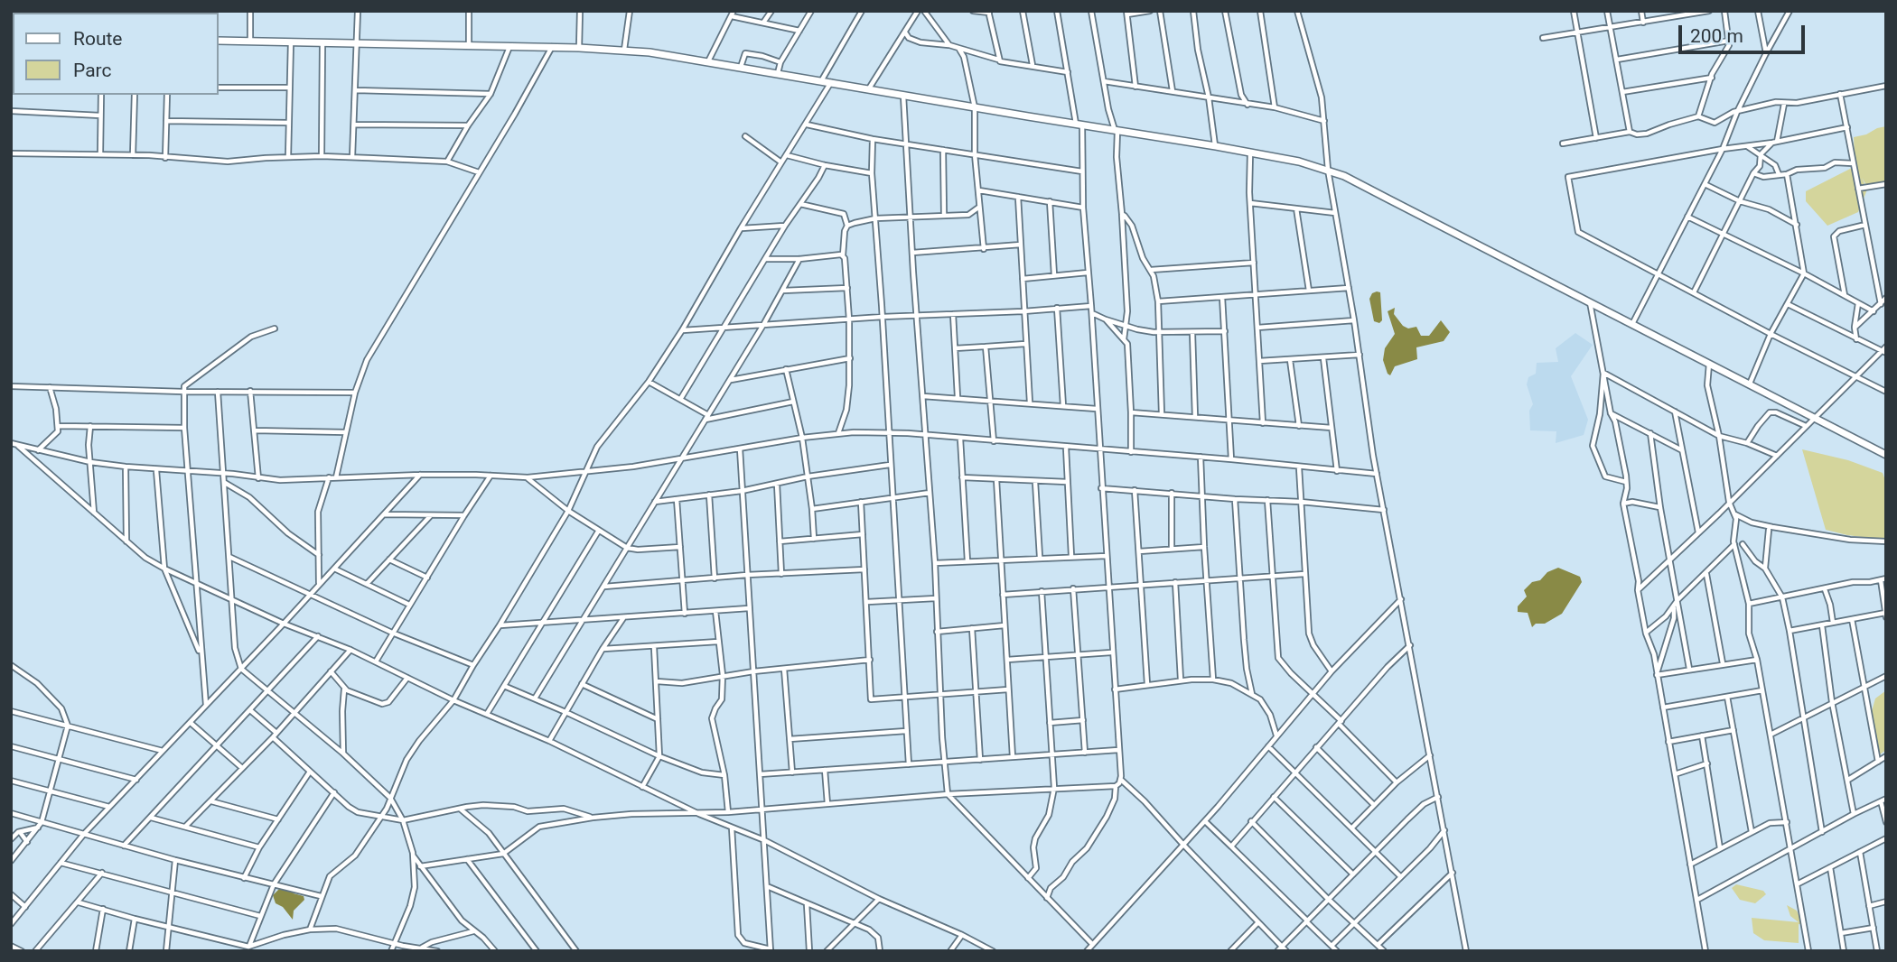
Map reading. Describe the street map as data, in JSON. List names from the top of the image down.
{
  "legend": ["Route", "Parc"],
  "scale_bar": "200 m"
}
